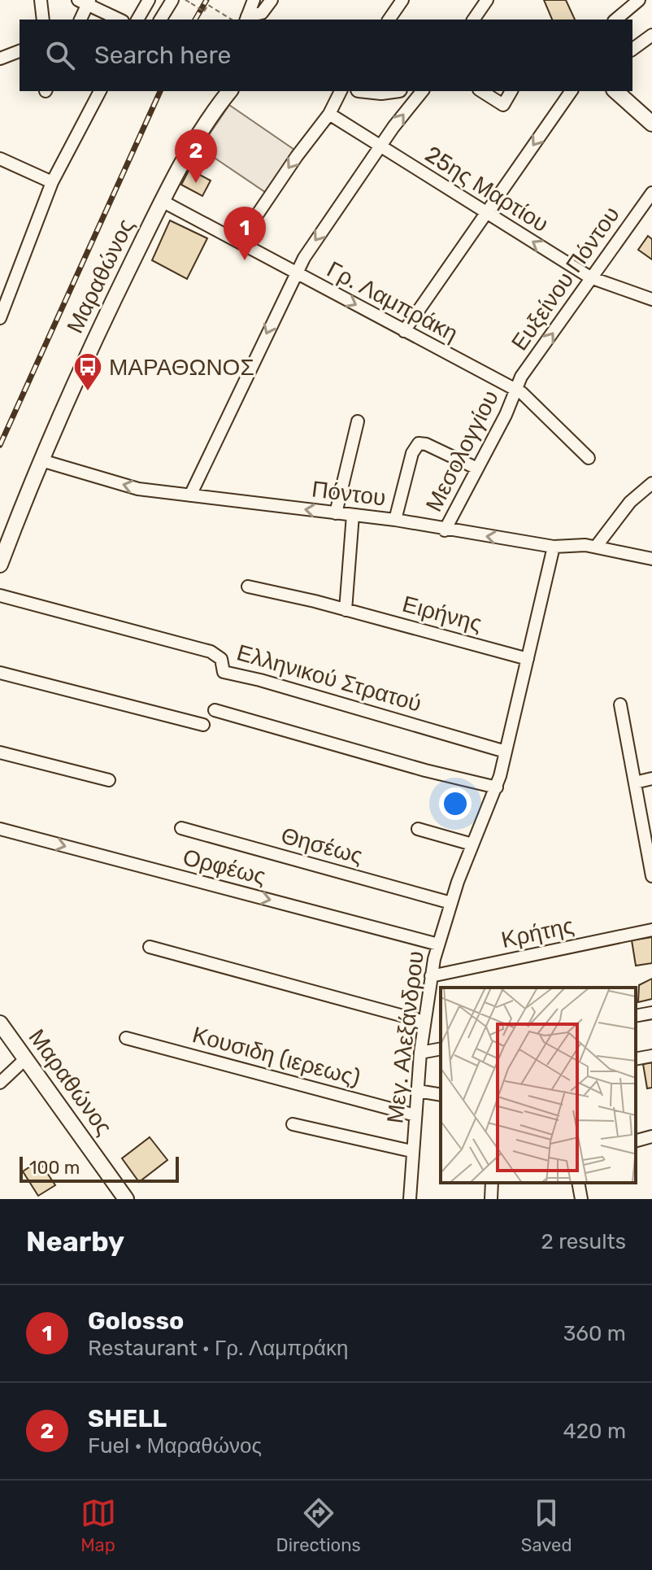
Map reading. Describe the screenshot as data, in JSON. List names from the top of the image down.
{
  "streets": {
    "main road": ["Μαραθώνος"],
    "street": [
      "25ης Μαρτίου",
      "Ευξείνου Πόντου",
      "Γρ. Λαμπράκη",
      "Μεσολογγίου",
      "Πόντου",
      "Ειρήνης",
      "Ελληνικού Στρατού",
      "Θησέως",
      "Ορφέως",
      "Κρήτης",
      "Μεγ. Αλεξάνδρου",
      "Κουσιδη (ιερεως)"
    ]
  },
  "crossings": [
    ["25ης Μαρτίου", "Ευξείνου Πόντου"],
    ["Μαραθώνος", "Γρ. Λαμπράκη"],
    ["Μαραθώνος", "Πόντου"],
    ["Ευξείνου Πόντου", "Γρ. Λαμπράκη"],
    ["Ευξείνου Πόντου", "Μεσολογγίου"],
    ["Γρ. Λαμπράκη", "Μεσολογγίου"],
    ["Μεσολογγίου", "Πόντου"],
    ["Πόντου", "Μεγ. Αλεξάνδρου"],
    ["Ειρήνης", "Μεγ. Αλεξάνδρου"],
    ["Ελληνικού Στρατού", "Μεγ. Αλεξάνδρου"],
    ["Θησέως", "Μεγ. Αλεξάνδρου"],
    ["Ορφέως", "Μεγ. Αλεξάνδρου"],
    ["Κρήτης", "Μεγ. Αλεξάνδρου"],
    ["Μεγ. Αλεξάνδρου", "Κουσιδη (ιερεως)"]
  ],
  "one_way": ["Ευξείνου Πόντου", "Πόντου"],
  "places": {
    "bus stop": ["ΜΑΡΑΘΩΝΟΣ"]
  },
  "scale_bar": "100 m",
  "page": {
    "search": "Search here",
    "pins": ["2", "1"],
    "scale": "100 m",
    "heading": ["Nearby", "2 results"],
    "list": [
      {
        "mark": "1",
        "name": "Golosso",
        "note": "Restaurant · Γρ. Λαμπράκη",
        "value": "360 m"
      },
      {
        "mark": "2",
        "name": "SHELL",
        "note": "Fuel · Μαραθώνος",
        "value": "420 m"
      }
    ],
    "nav": ["Map", "Directions", "Saved"]
  }
}
